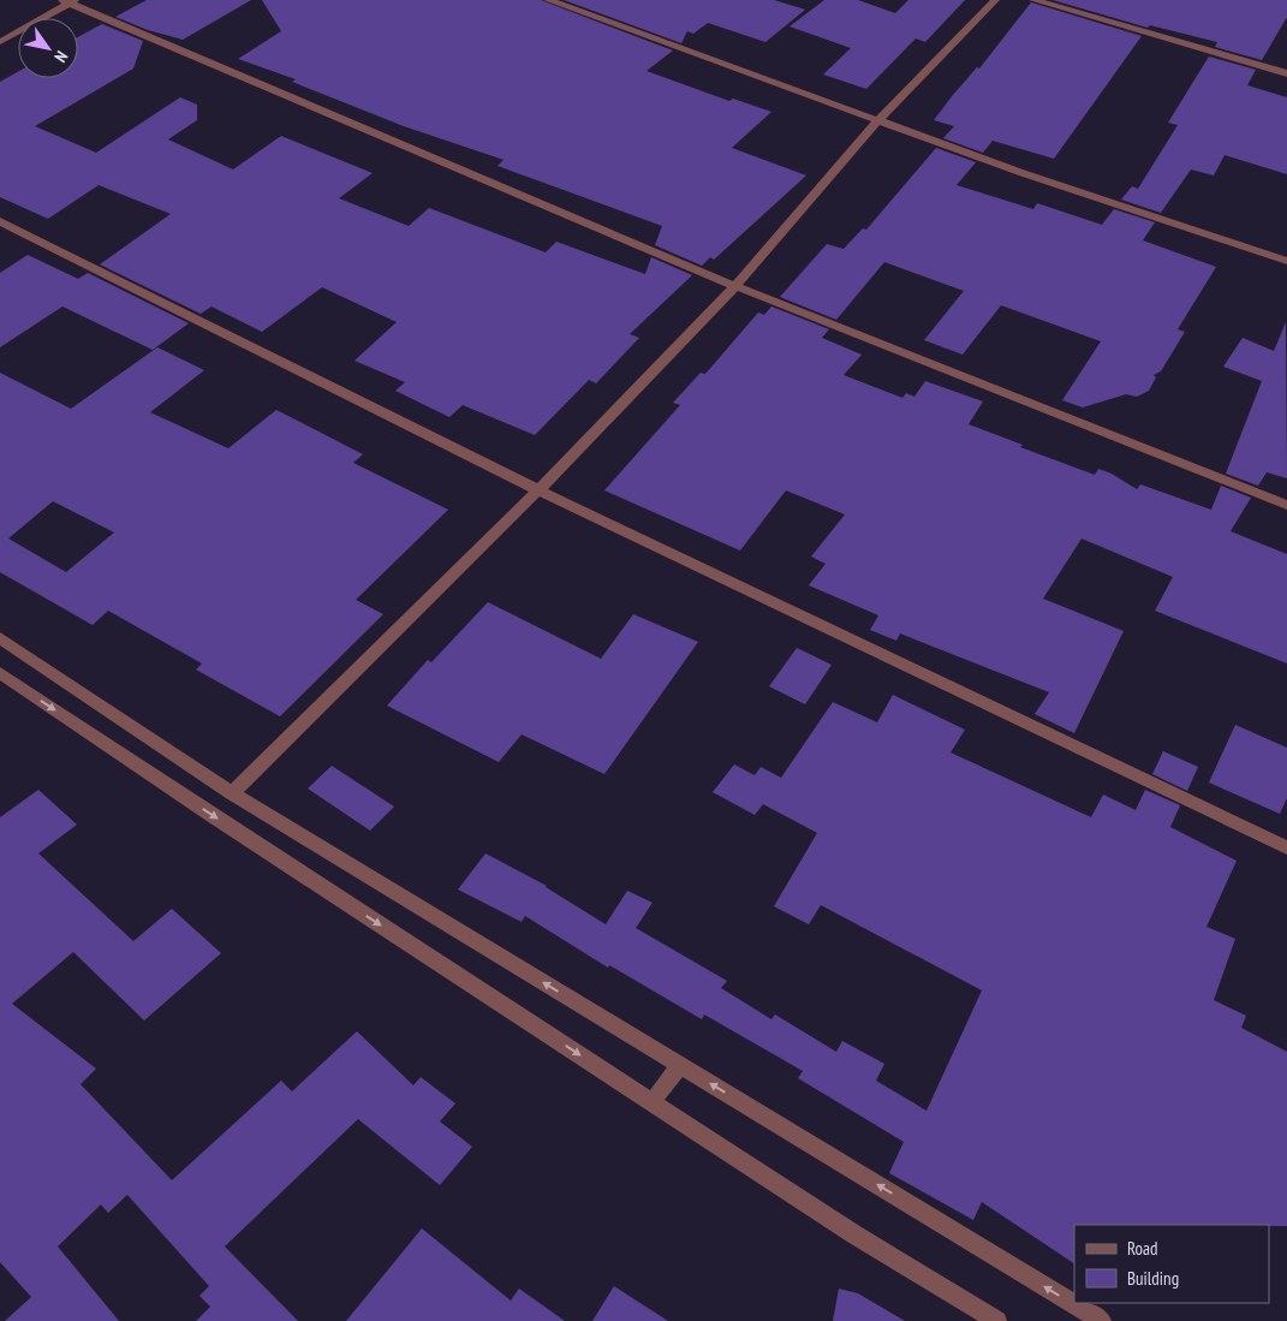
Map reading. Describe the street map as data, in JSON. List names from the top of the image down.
{
  "legend": ["Road", "Building"],
  "north": "bottom right"
}
